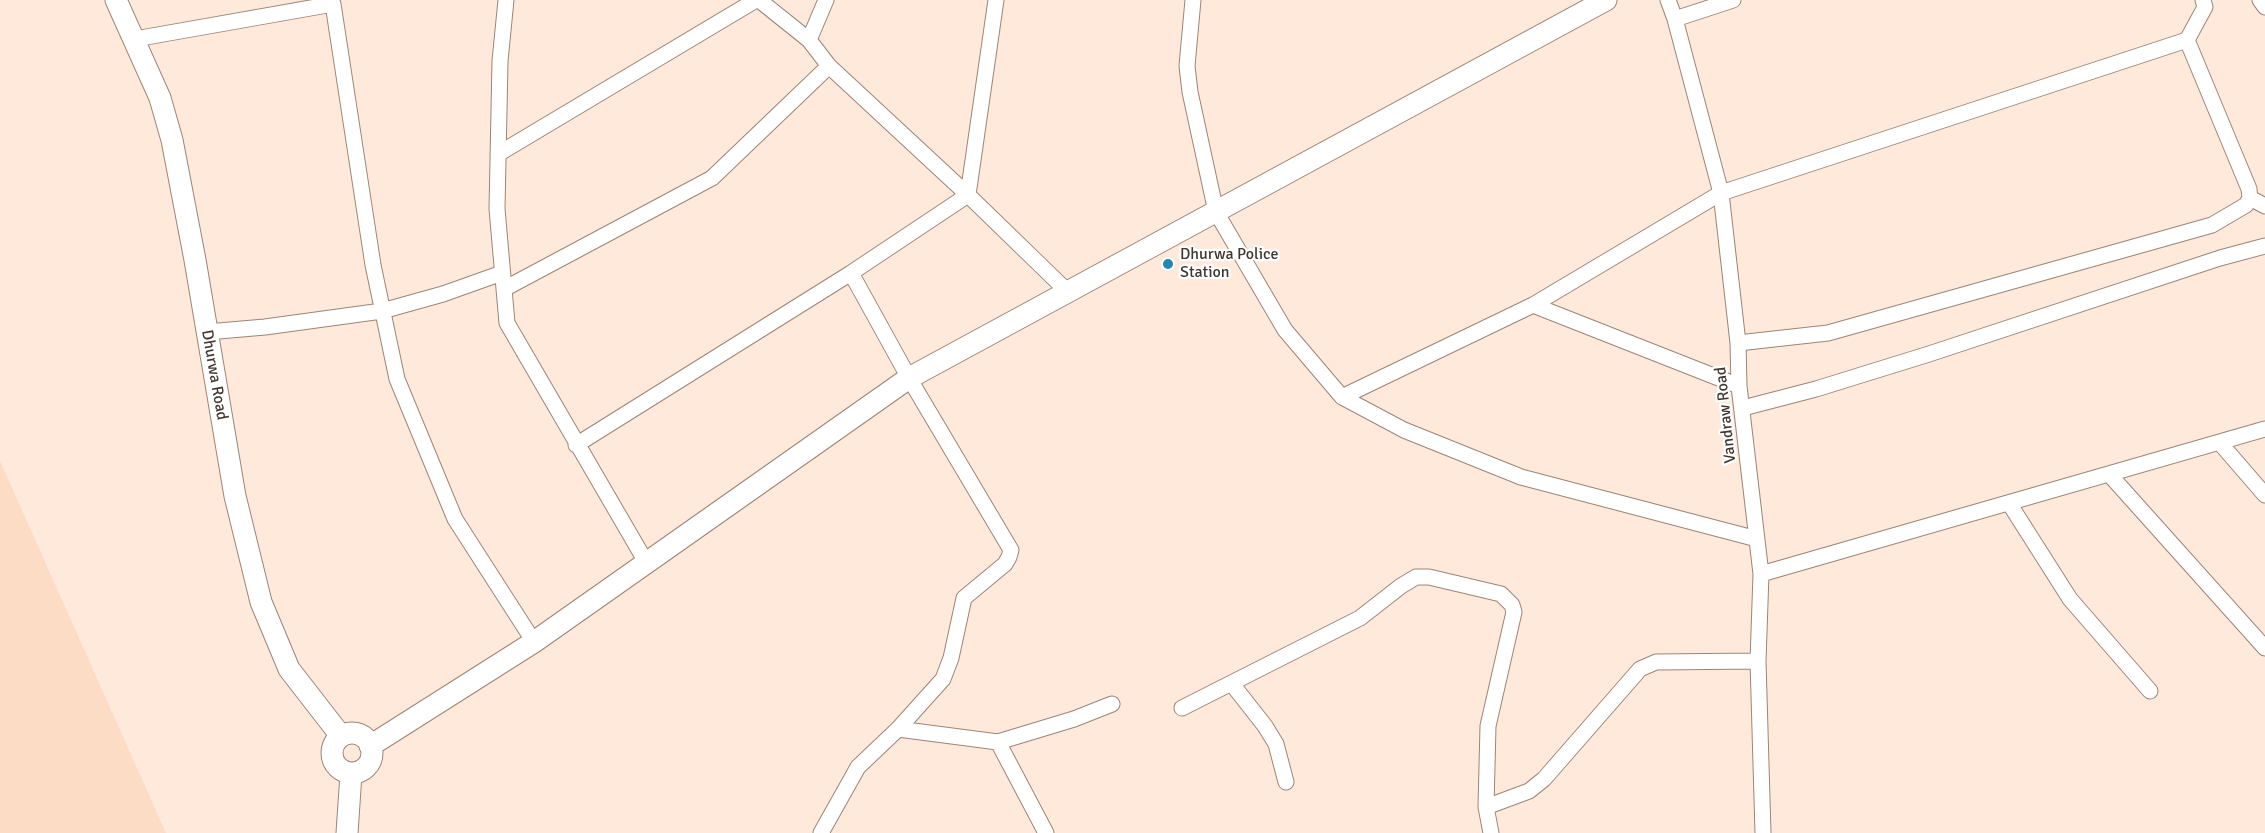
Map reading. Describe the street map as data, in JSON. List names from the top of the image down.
{
  "streets": {
    "street": ["Dhurwa Road", "Vandraw Road"]
  },
  "places": ["Dhurwa Police Station"]
}
